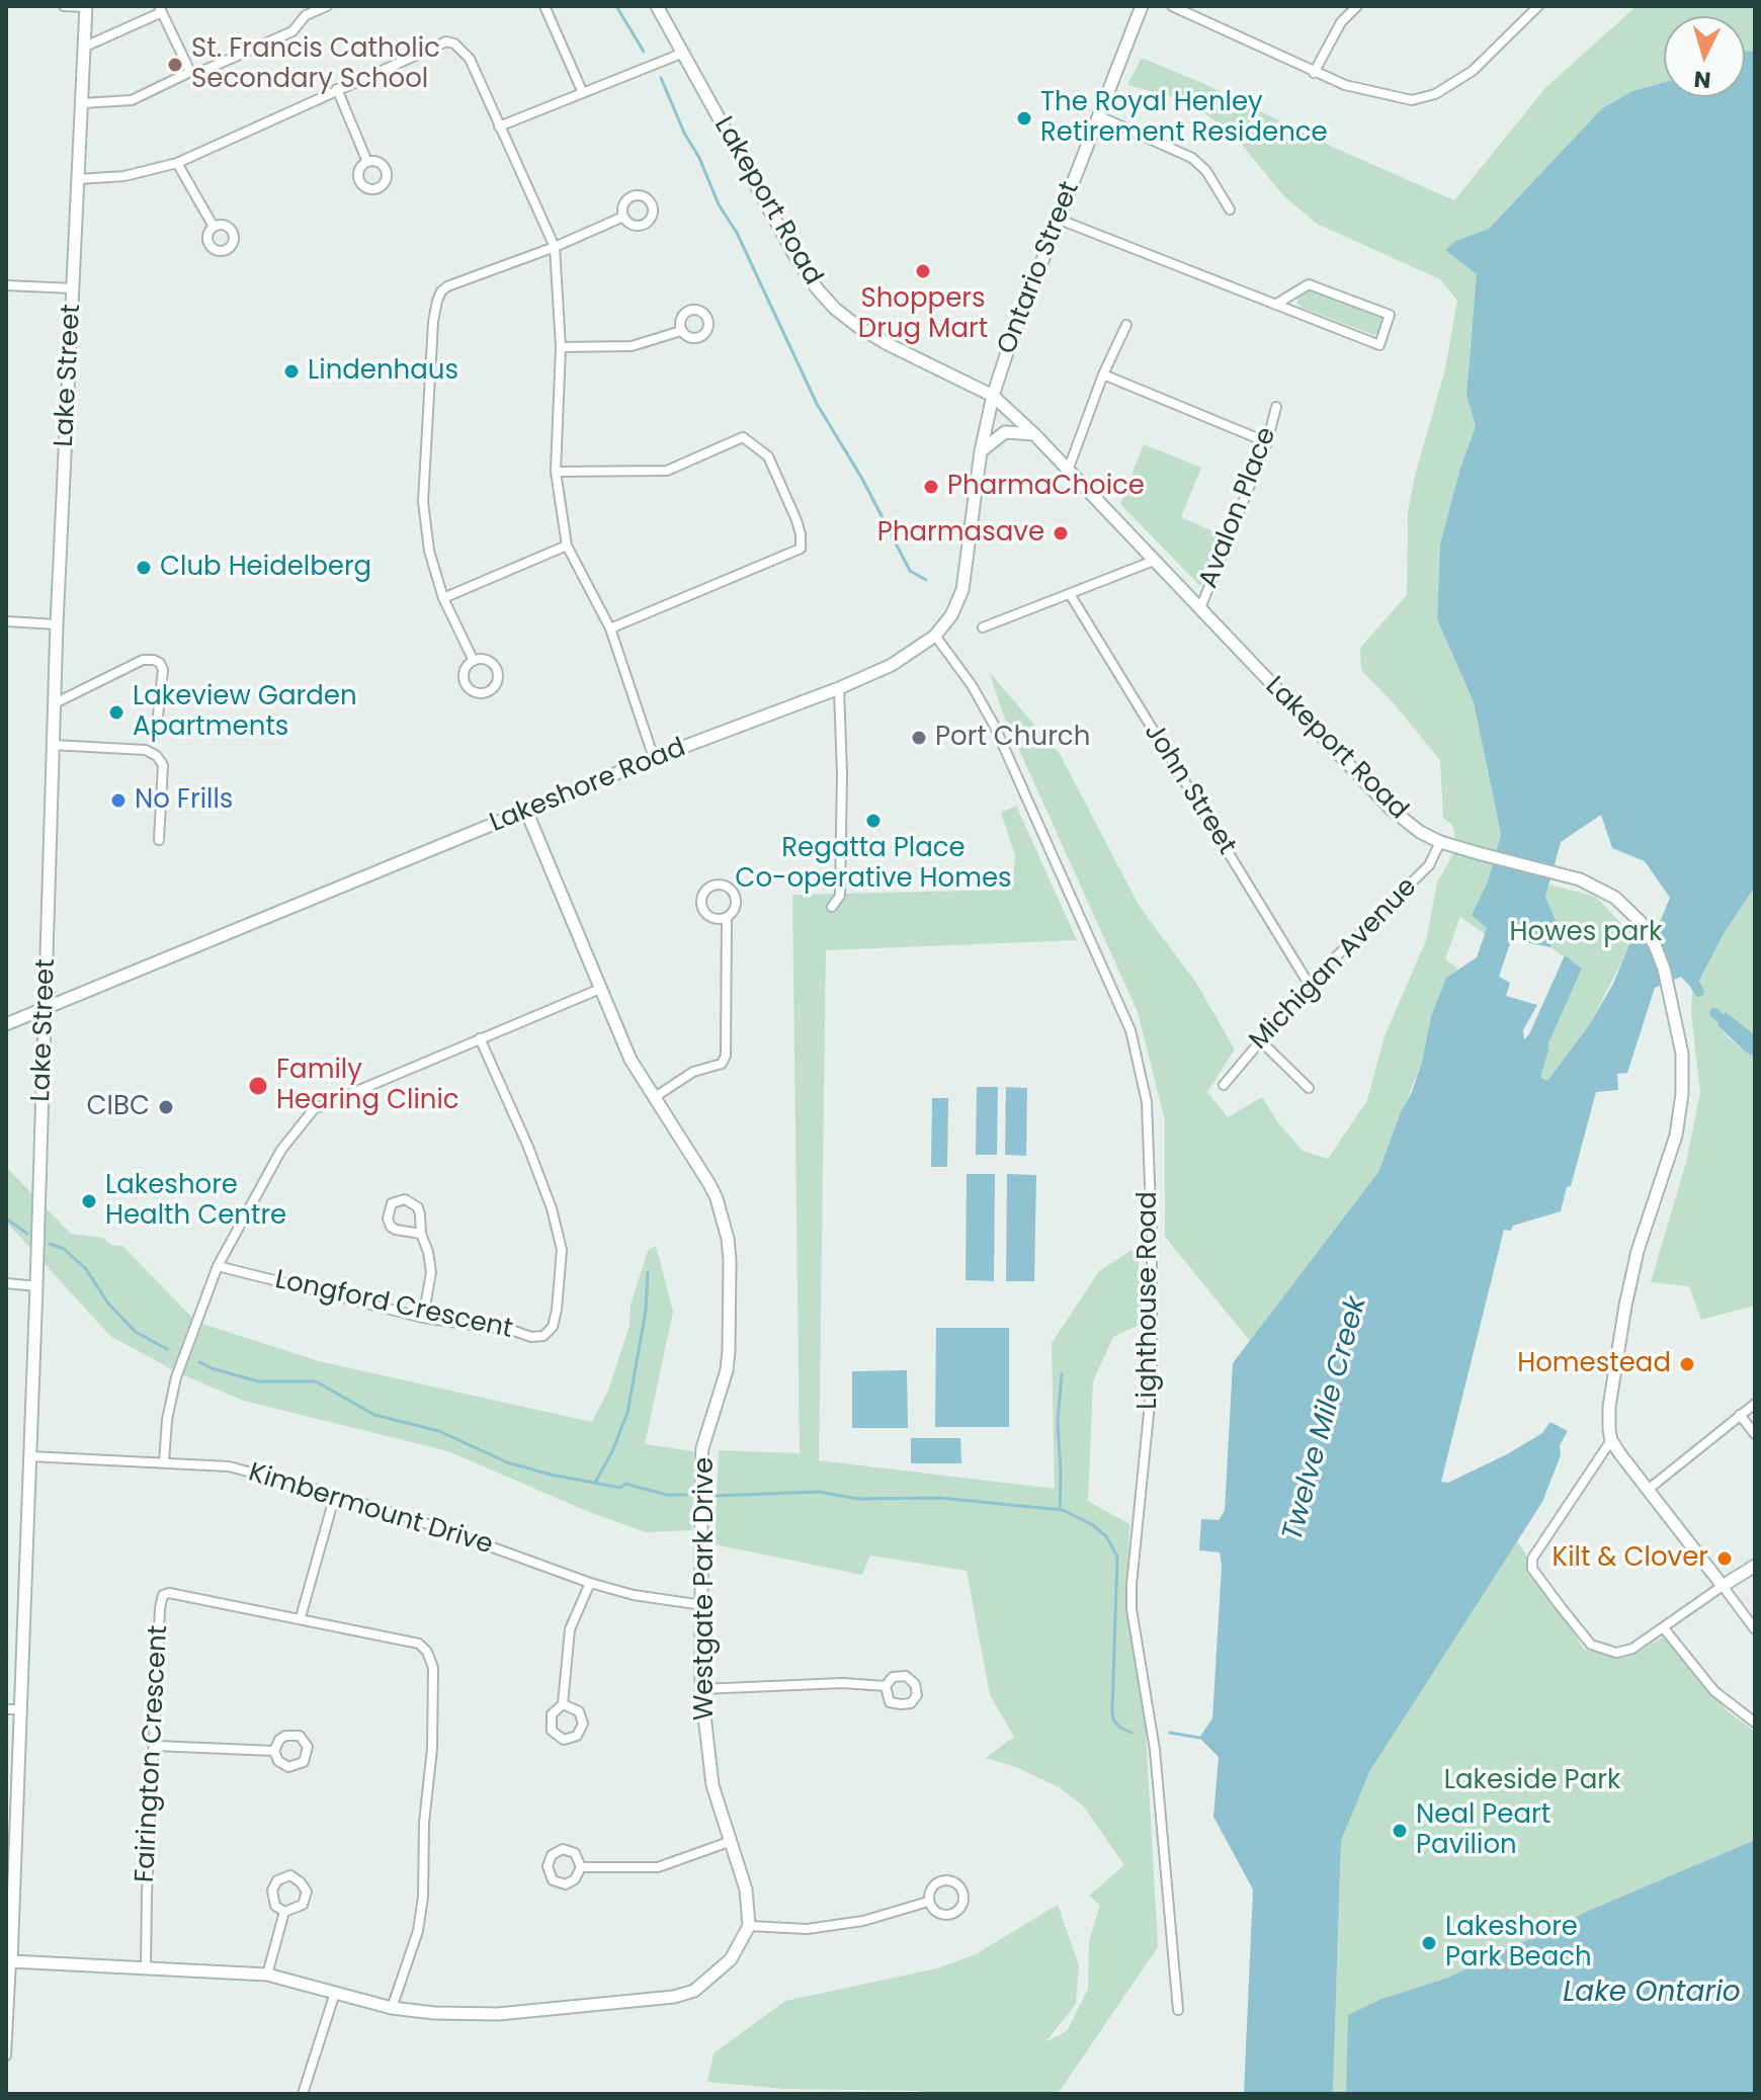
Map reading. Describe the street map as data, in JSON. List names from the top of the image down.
{
  "streets": {
    "main road": [
      "Lakeport Road",
      "Ontario Street",
      "Lake Street",
      "Lakeshore Road",
      "Westgate Park Drive"
    ],
    "street": [
      "Avalon Place",
      "John Street",
      "Michigan Avenue",
      "Lighthouse Road",
      "Longford Crescent",
      "Kimbermount Drive",
      "Fairington Crescent"
    ]
  },
  "crossings": [
    ["Lakeport Road", "Ontario Street"],
    ["Lakeport Road", "Avalon Place"],
    ["Lakeport Road", "Lakeshore Road"],
    ["Lakeport Road", "Michigan Avenue"],
    ["Ontario Street", "Lakeshore Road"],
    ["Lake Street", "Lakeshore Road"],
    ["Lake Street", "Kimbermount Drive"],
    ["Lakeshore Road", "Lighthouse Road"],
    ["Lakeshore Road", "Westgate Park Drive"],
    ["John Street", "Michigan Avenue"],
    ["Kimbermount Drive", "Westgate Park Drive"]
  ],
  "water": ["Twelve Mile Creek", "Lake Ontario"],
  "parks": ["Howes park", "Lakeside Park"],
  "places": [
    "St. Francis Catholic Secondary School",
    "The Royal Henley Retirement Residence",
    "Shoppers Drug Mart",
    "Lindenhaus",
    "PharmaChoice",
    "Pharmasave",
    "Club Heidelberg",
    "Lakeview Garden Apartments",
    "Port Church",
    "No Frills",
    "Regatta Place Co-operative Homes",
    "Family Hearing Clinic",
    "CIBC",
    "Lakeshore Health Centre",
    "Homestead",
    "Kilt & Clover",
    "Neal Peart Pavilion",
    "Lakeshore Park Beach"
  ],
  "north": "bottom"
}
